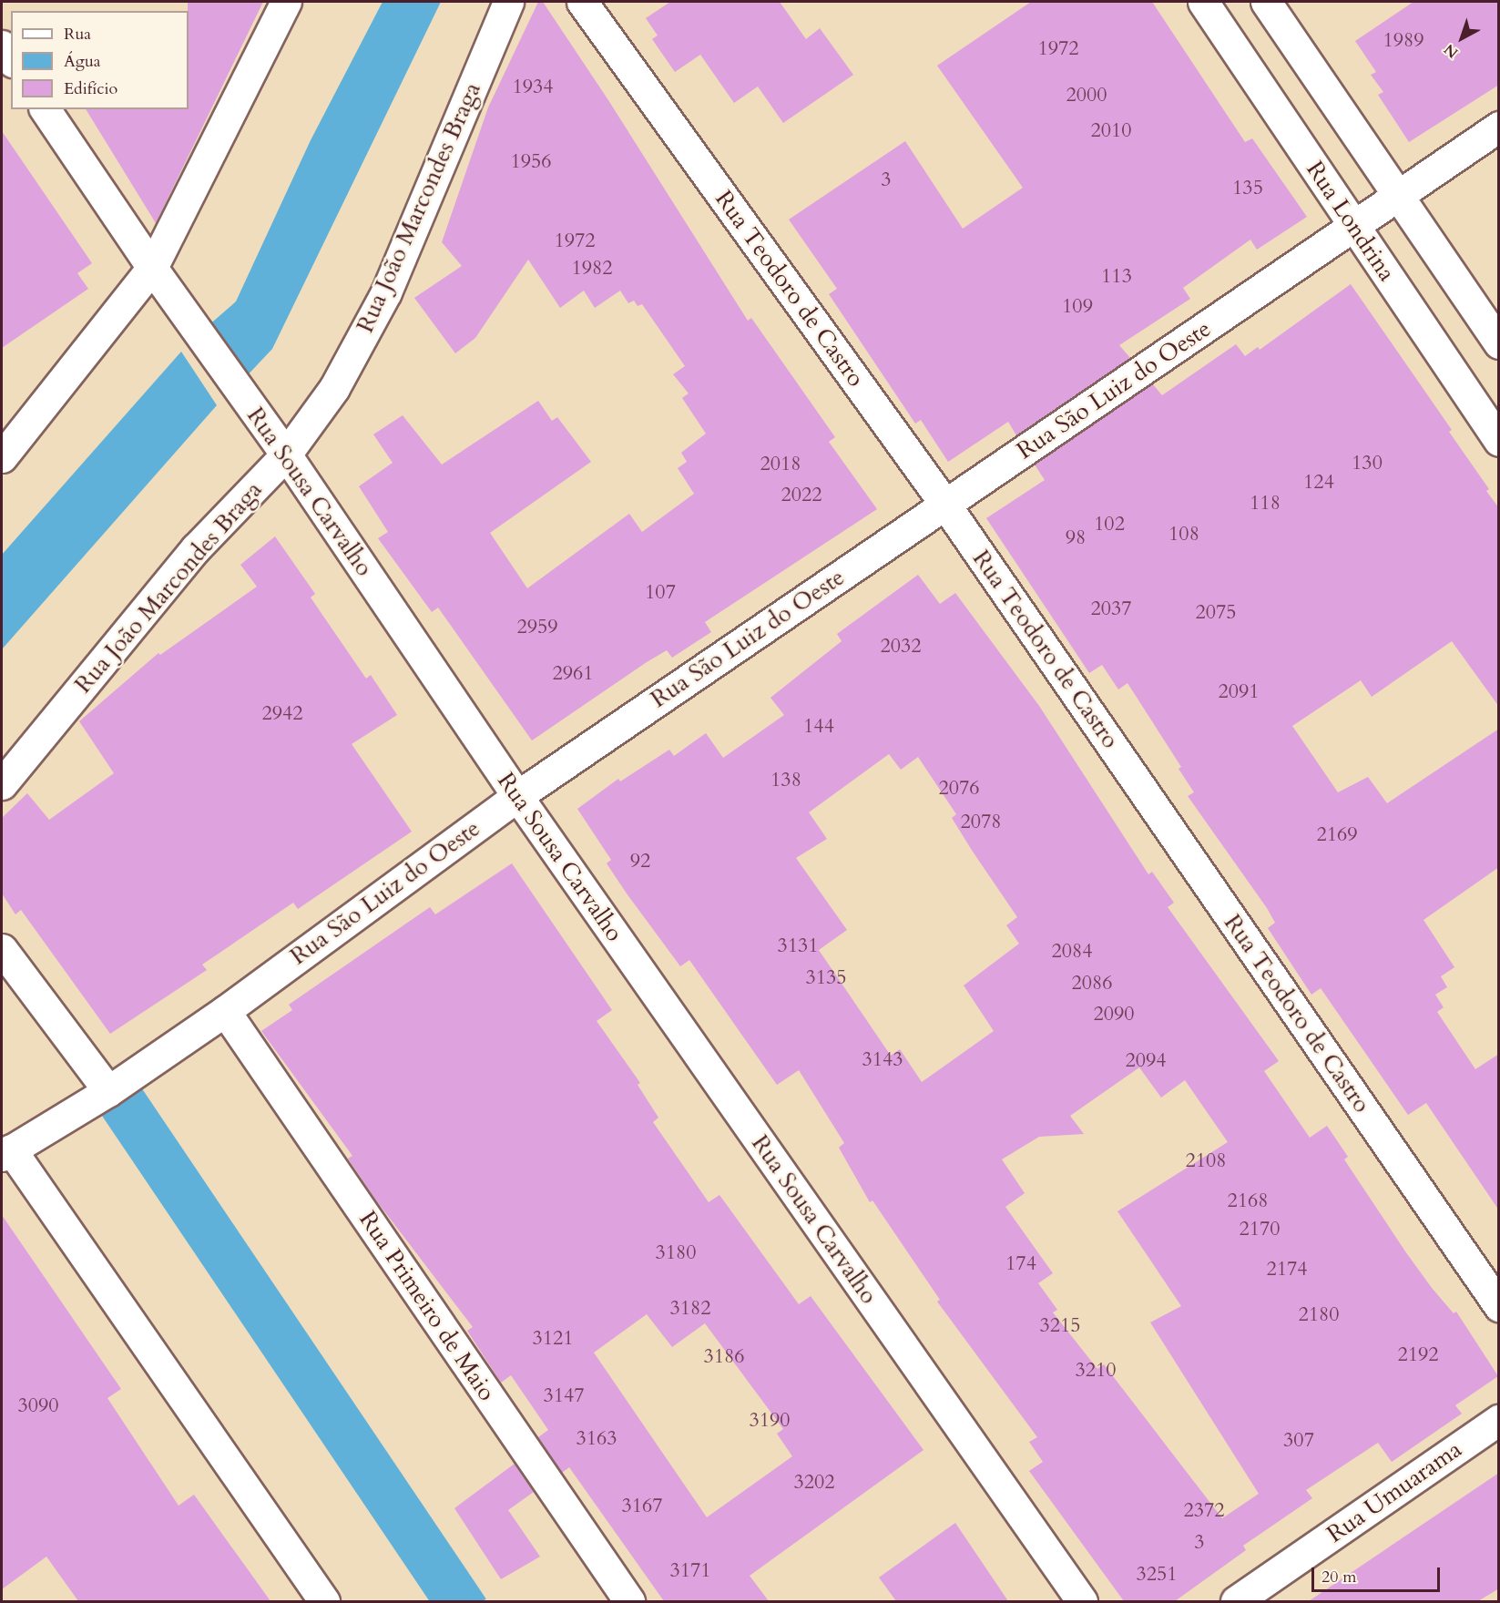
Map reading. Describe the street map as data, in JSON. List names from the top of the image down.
{
  "streets": {
    "street": [
      "Rua João Marcondes Braga",
      "Rua Londrina",
      "Rua Teodoro de Castro",
      "Rua São Luiz do Oeste",
      "Rua Sousa Carvalho",
      "Rua Primeiro de Maio",
      "Rua Umuarama"
    ]
  },
  "crossings": [
    ["Rua João Marcondes Braga", "Rua Sousa Carvalho"],
    ["Rua Londrina", "Rua São Luiz do Oeste"],
    ["Rua Teodoro de Castro", "Rua São Luiz do Oeste"],
    ["Rua São Luiz do Oeste", "Rua Sousa Carvalho"],
    ["Rua São Luiz do Oeste", "Rua Primeiro de Maio"]
  ],
  "house_numbers": [
    "1989",
    "1972",
    "1934",
    "2000",
    "2010",
    "1956",
    "3",
    "135",
    "1972",
    "1982",
    "113",
    "109",
    "130",
    "2018",
    "124",
    "2022",
    "118",
    "102",
    "108",
    "98",
    "107",
    "2037",
    "2075",
    "2959",
    "2032",
    "2961",
    "2091",
    "2942",
    "144",
    "138",
    "2076",
    "2078",
    "2169",
    "92",
    "3131",
    "2084",
    "3135",
    "2086",
    "2090",
    "3143",
    "2094",
    "2108",
    "2168",
    "2170",
    "3180",
    "174",
    "2174",
    "3182",
    "2180",
    "3215",
    "3121",
    "2192",
    "3186",
    "3210",
    "3147",
    "3090",
    "3190",
    "3163",
    "307",
    "3202",
    "3167",
    "2372",
    "3",
    "3171",
    "3251"
  ],
  "legend": ["Rua", "Água", "Edifício"],
  "scale_bar": "20 m",
  "north": "bottom left"
}
